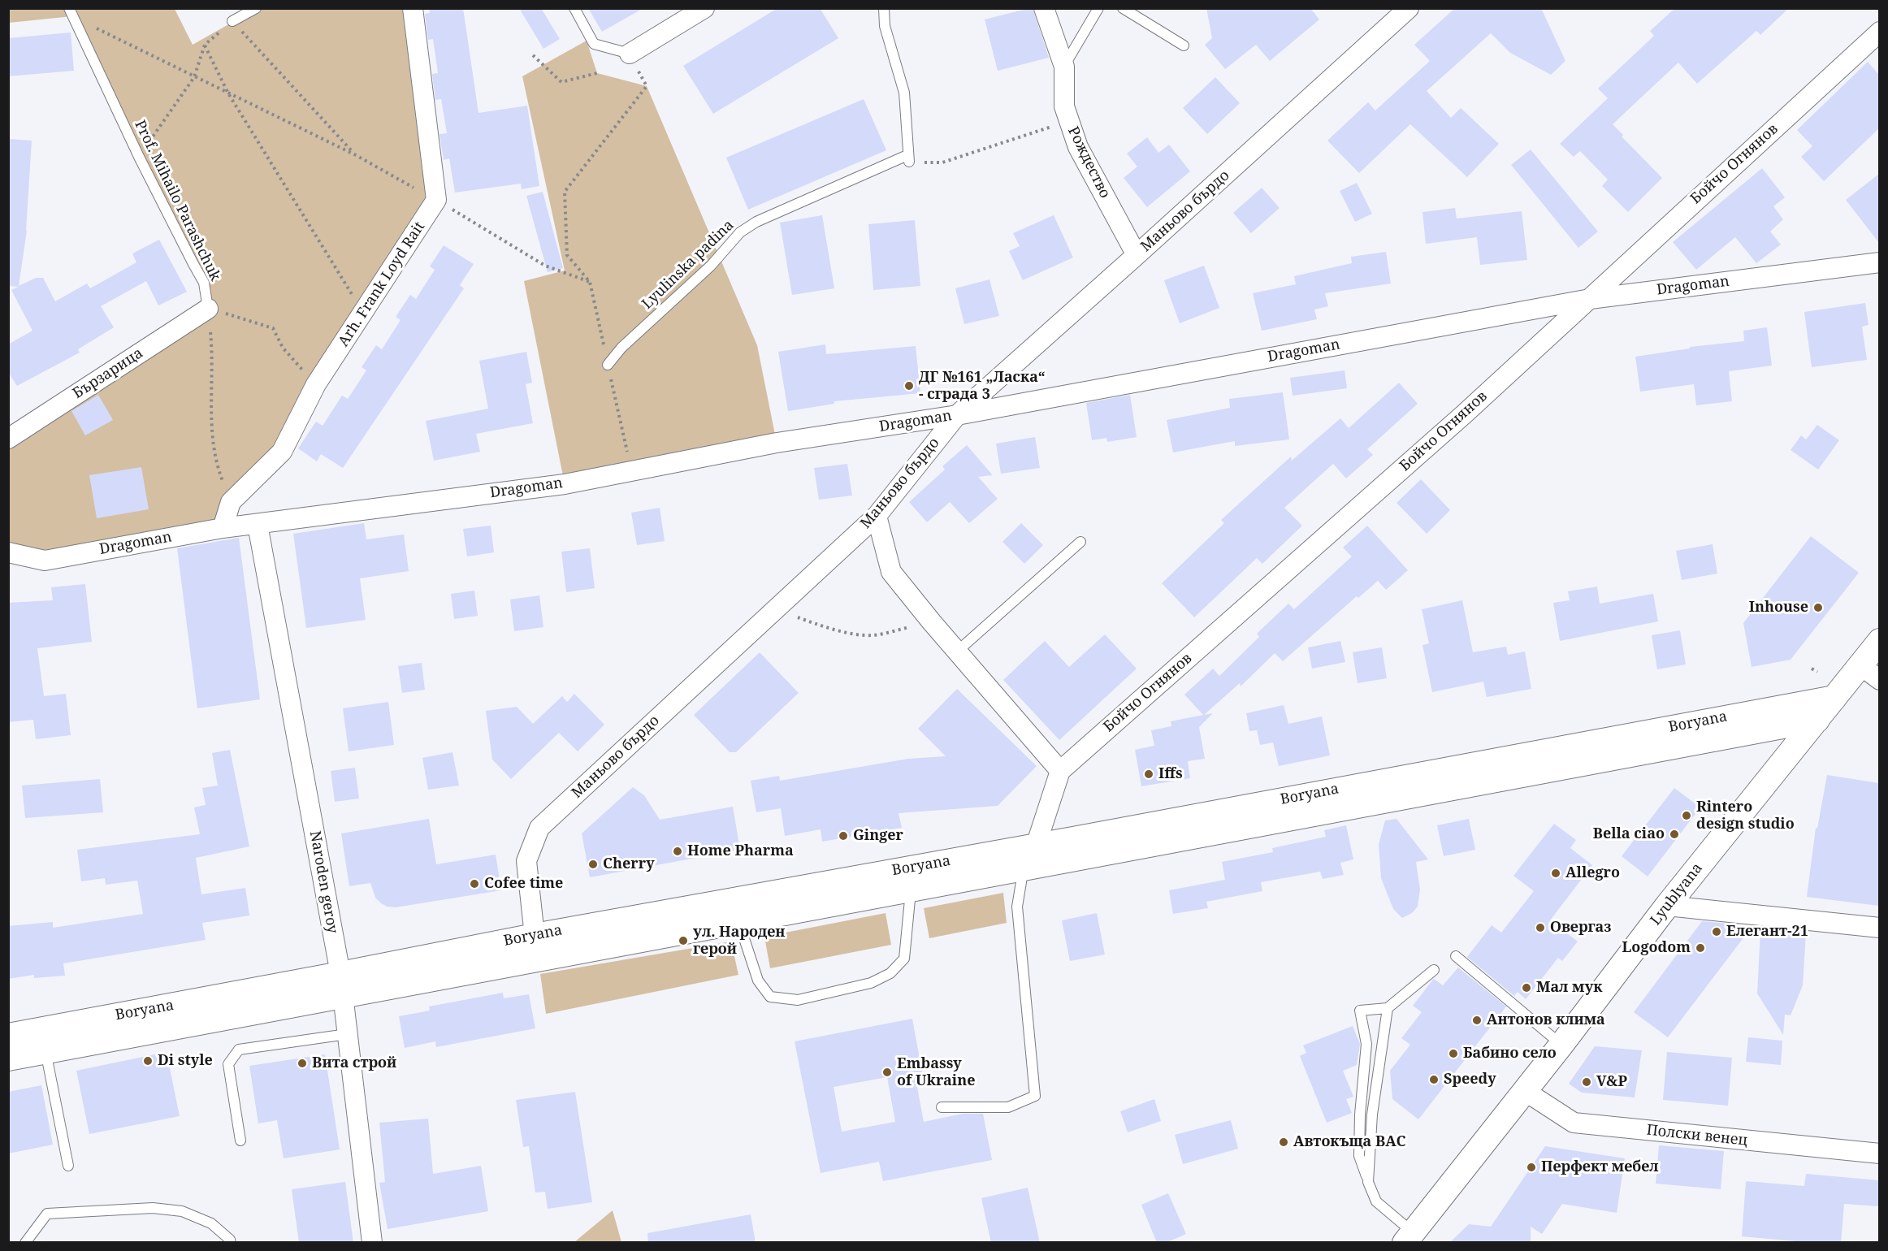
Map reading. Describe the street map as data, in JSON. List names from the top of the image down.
{
  "streets": {
    "street": [
      "Рождество",
      "Бойчо Огнянов",
      "Маньово бърдо",
      "Arh. Frank Loyd Rait",
      "Dragoman",
      "Бързарица",
      "Boryana",
      "Naroden geroy",
      "Lyublyana",
      "Полски венец"
    ],
    "lane": ["Prof. Mihailo Parashchuk", "Lyulinska padina"]
  },
  "crossings": [
    ["Рождество", "Маньово бърдо"],
    ["Бойчо Огнянов", "Dragoman"],
    ["Prof. Mihailo Parashchuk", "Бързарица"],
    ["Маньово бърдо", "Dragoman"],
    ["Маньово бърдо", "Boryana"],
    ["Arh. Frank Loyd Rait", "Dragoman"],
    ["Dragoman", "Naroden geroy"],
    ["Boryana", "Naroden geroy"],
    ["Boryana", "Lyublyana"],
    ["Lyublyana", "Полски венец"]
  ],
  "places": [
    "ДГ №161 „Ласка“ - сграда 3",
    "Inhouse",
    "Iffs",
    "Rintero design studio",
    "Bella ciao",
    "Ginger",
    "Home Pharma",
    "Cherry",
    "Allegro",
    "Cofee time",
    "Овергаз",
    "Елегант-21",
    "ул. Народен герой",
    "Logodom",
    "Мал мук",
    "Антонов клима",
    "Бабино село",
    "Di style",
    "Вита строй",
    "Embassy of Ukraine",
    "Speedy",
    "V&P",
    "Автокъща ВАС",
    "Перфект мебел"
  ]
}
